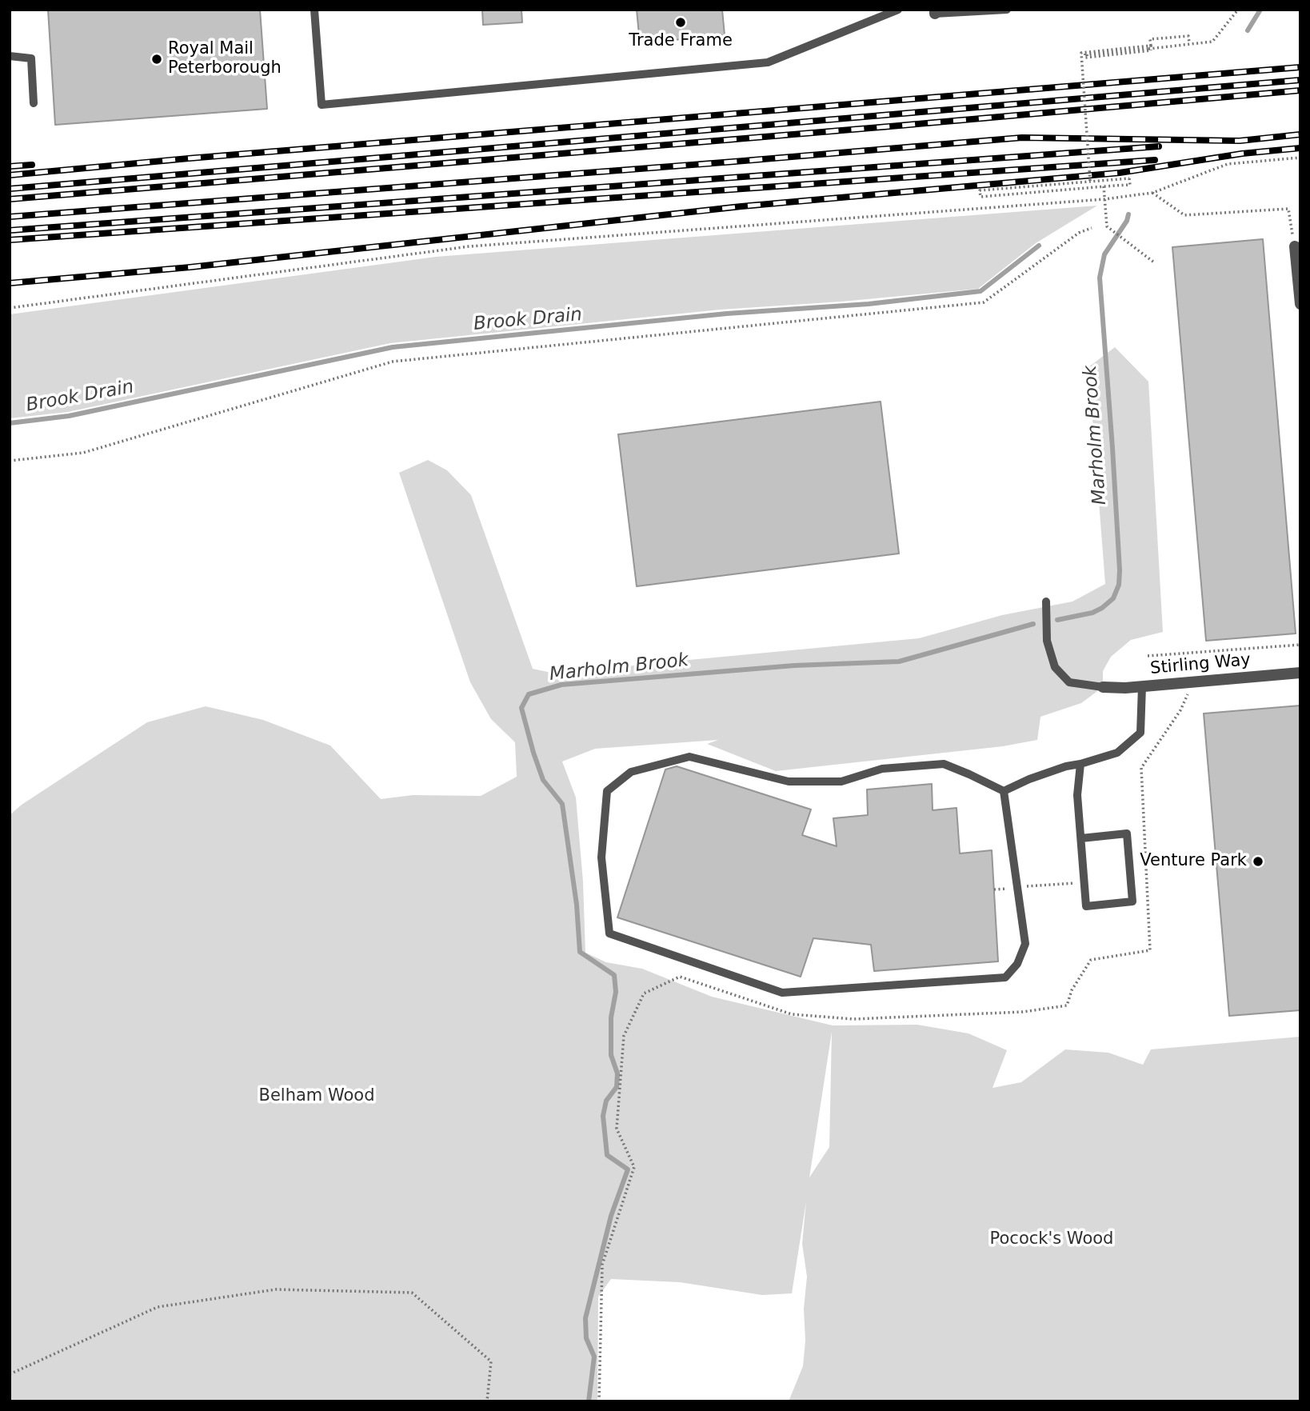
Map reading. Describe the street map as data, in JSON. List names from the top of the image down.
{
  "streets": {
    "street": ["Stirling Way"]
  },
  "water": ["Brook Drain", "Marholm Brook"],
  "parks": ["Belham Wood", "Pocock's Wood"],
  "places": ["Trade Frame", "Royal Mail Peterborough", "Venture Park"]
}
